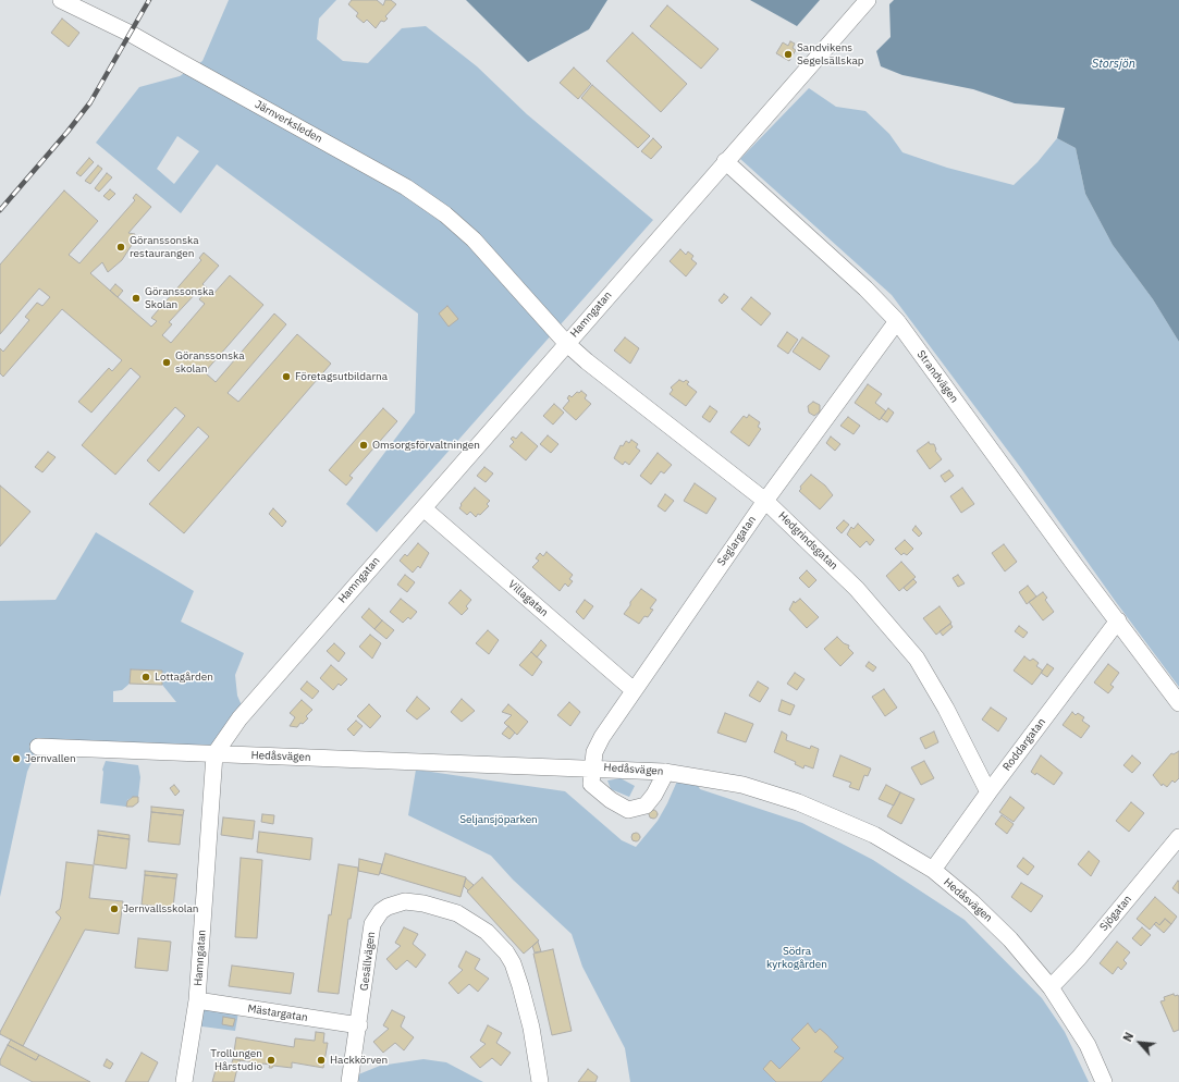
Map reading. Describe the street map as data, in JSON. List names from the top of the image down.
{
  "streets": {
    "street": [
      "Järnverksleden",
      "Hamngatan",
      "Strandvägen",
      "Seglargatan",
      "Hedgrindsgatan",
      "Villagatan",
      "Roddargatan",
      "Hedåsvägen",
      "Sjögatan",
      "Gesällvägen",
      "Mästargatan"
    ]
  },
  "crossings": [
    ["Järnverksleden", "Hamngatan"],
    ["Järnverksleden", "Hedgrindsgatan"],
    ["Hamngatan", "Strandvägen"],
    ["Hamngatan", "Hedgrindsgatan"],
    ["Hamngatan", "Villagatan"],
    ["Hamngatan", "Hedåsvägen"],
    ["Hamngatan", "Mästargatan"],
    ["Strandvägen", "Seglargatan"],
    ["Strandvägen", "Roddargatan"],
    ["Seglargatan", "Hedgrindsgatan"],
    ["Seglargatan", "Villagatan"],
    ["Seglargatan", "Hedåsvägen"],
    ["Hedgrindsgatan", "Roddargatan"],
    ["Roddargatan", "Hedåsvägen"],
    ["Hedåsvägen", "Sjögatan"],
    ["Gesällvägen", "Mästargatan"]
  ],
  "water": ["Storsjön"],
  "parks": ["Seljansjöparken", "Södra kyrkogården"],
  "places": [
    "Sandvikens Segelsällskap",
    "Göranssonska restaurangen",
    "Göranssonska Skolan",
    "Göranssonska skolan",
    "Företagsutbildarna",
    "Omsorgsförvaltningen",
    "Lottagården",
    "Jernvallen",
    "Jernvallsskolan",
    "Trollungen Hårstudio",
    "Hackkörven"
  ],
  "north": "top left"
}
